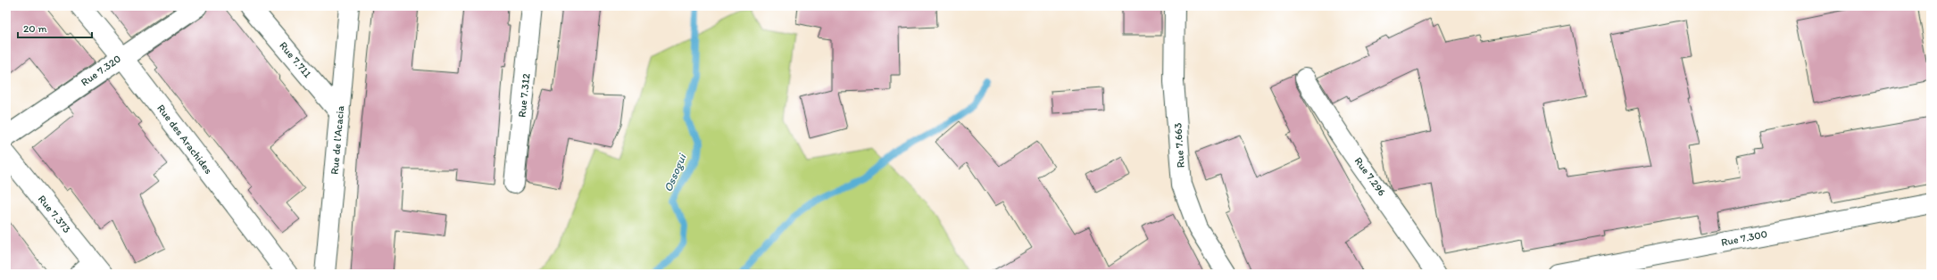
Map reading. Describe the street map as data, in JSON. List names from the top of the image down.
{
  "streets": {
    "street": [
      "Rue 7.711",
      "Rue 7.320",
      "Rue 7.312",
      "Rue des Arachides",
      "Rue de l'Acacia",
      "Rue 7.663",
      "Rue 7.296",
      "Rue 7.373",
      "Rue 7.300"
    ]
  },
  "crossings": [
    ["Rue 7.711", "Rue de l'Acacia"],
    ["Rue 7.320", "Rue des Arachides"]
  ],
  "water": ["Ossogui"],
  "scale_bar": "20 m"
}
